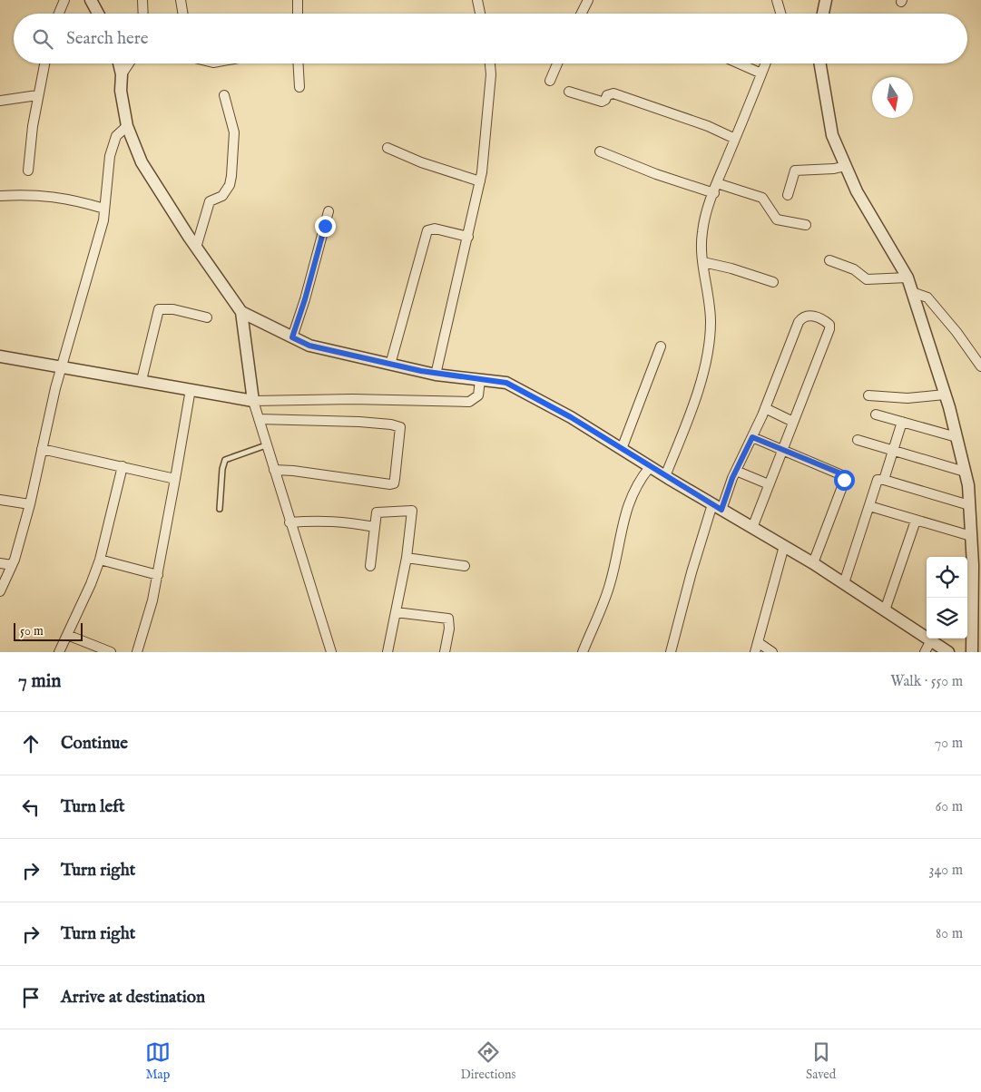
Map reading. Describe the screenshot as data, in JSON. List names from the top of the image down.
{
  "scale_bar": "50 m",
  "north": "bottom",
  "page": {
    "search": "Search here",
    "scale": "50 m",
    "heading": ["7 min", "Walk · 550 m"],
    "list": [
      ["Continue", "70 m"],
      ["Turn left", "60 m"],
      ["Turn right", "340 m"],
      ["Turn right", "80 m"],
      "Arrive at destination"
    ],
    "nav": ["Map", "Directions", "Saved"]
  }
}
